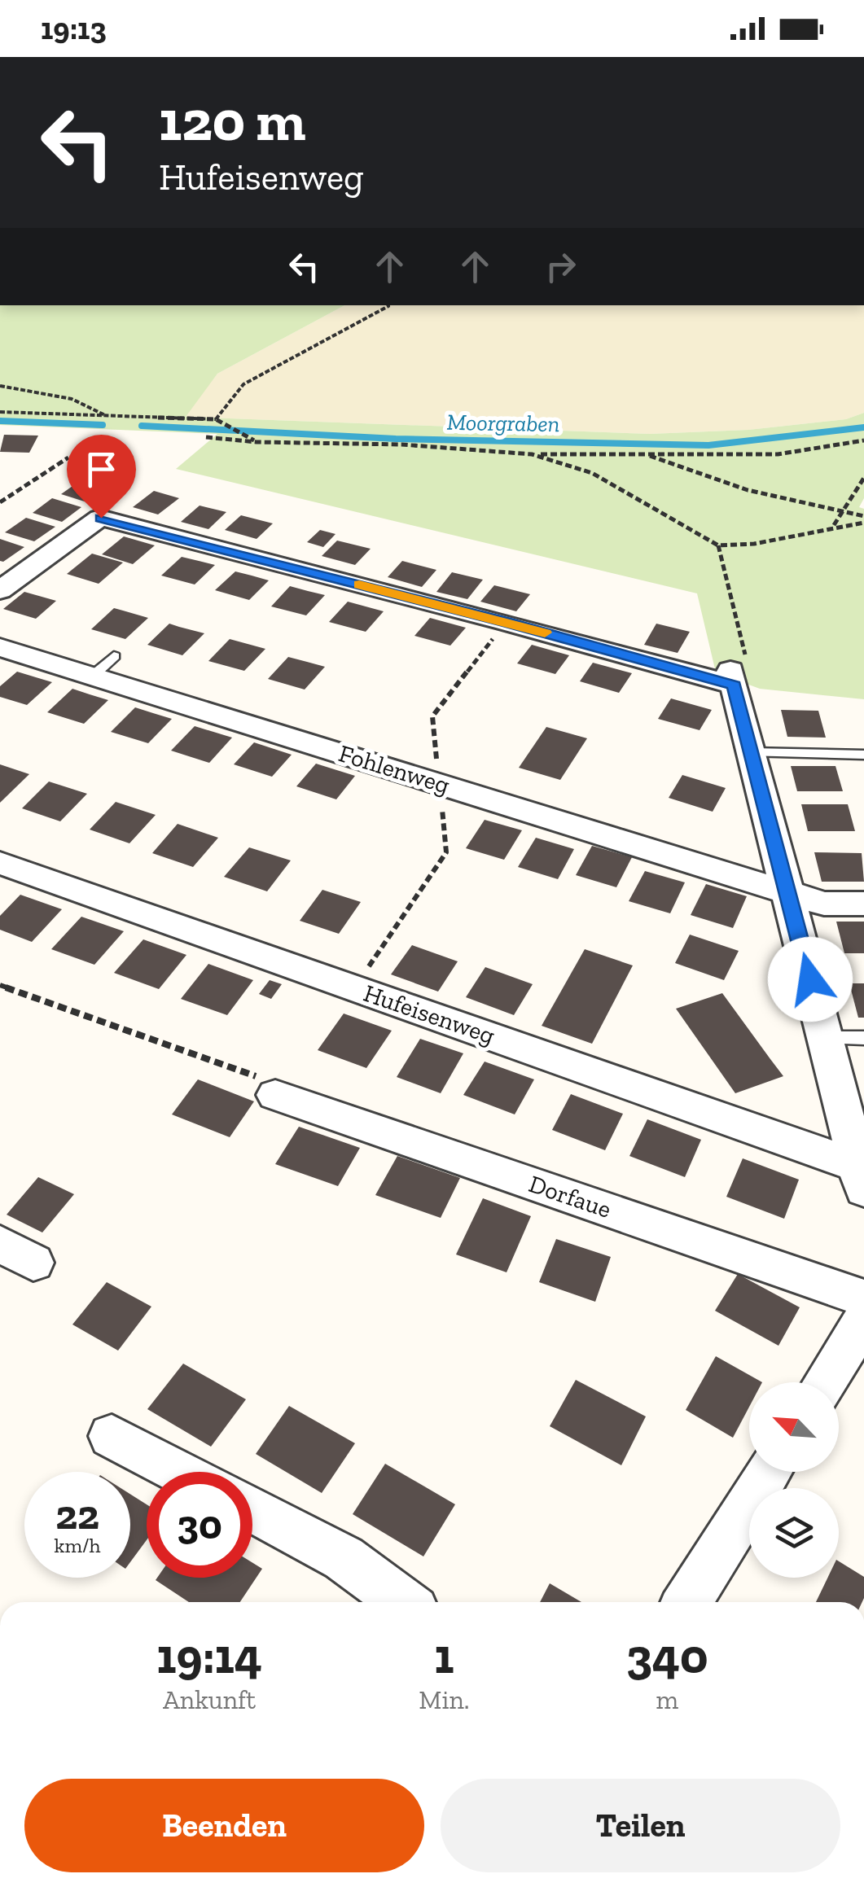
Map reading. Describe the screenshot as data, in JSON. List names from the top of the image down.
{
  "streets": {
    "street": ["Fohlenweg", "Hufeisenweg", "Dorfaue"]
  },
  "water": ["Moorgraben"],
  "north": "top left",
  "page": {
    "status": "19:13",
    "turn": ["120 m", "Hufeisenweg"],
    "speed": "22 km/h",
    "limit": "30",
    "eta": [
      "19:14",
      "Ankunft",
      "1",
      "Min.",
      "340",
      "m"
    ],
    "buttons": ["Beenden", "Teilen"]
  }
}
